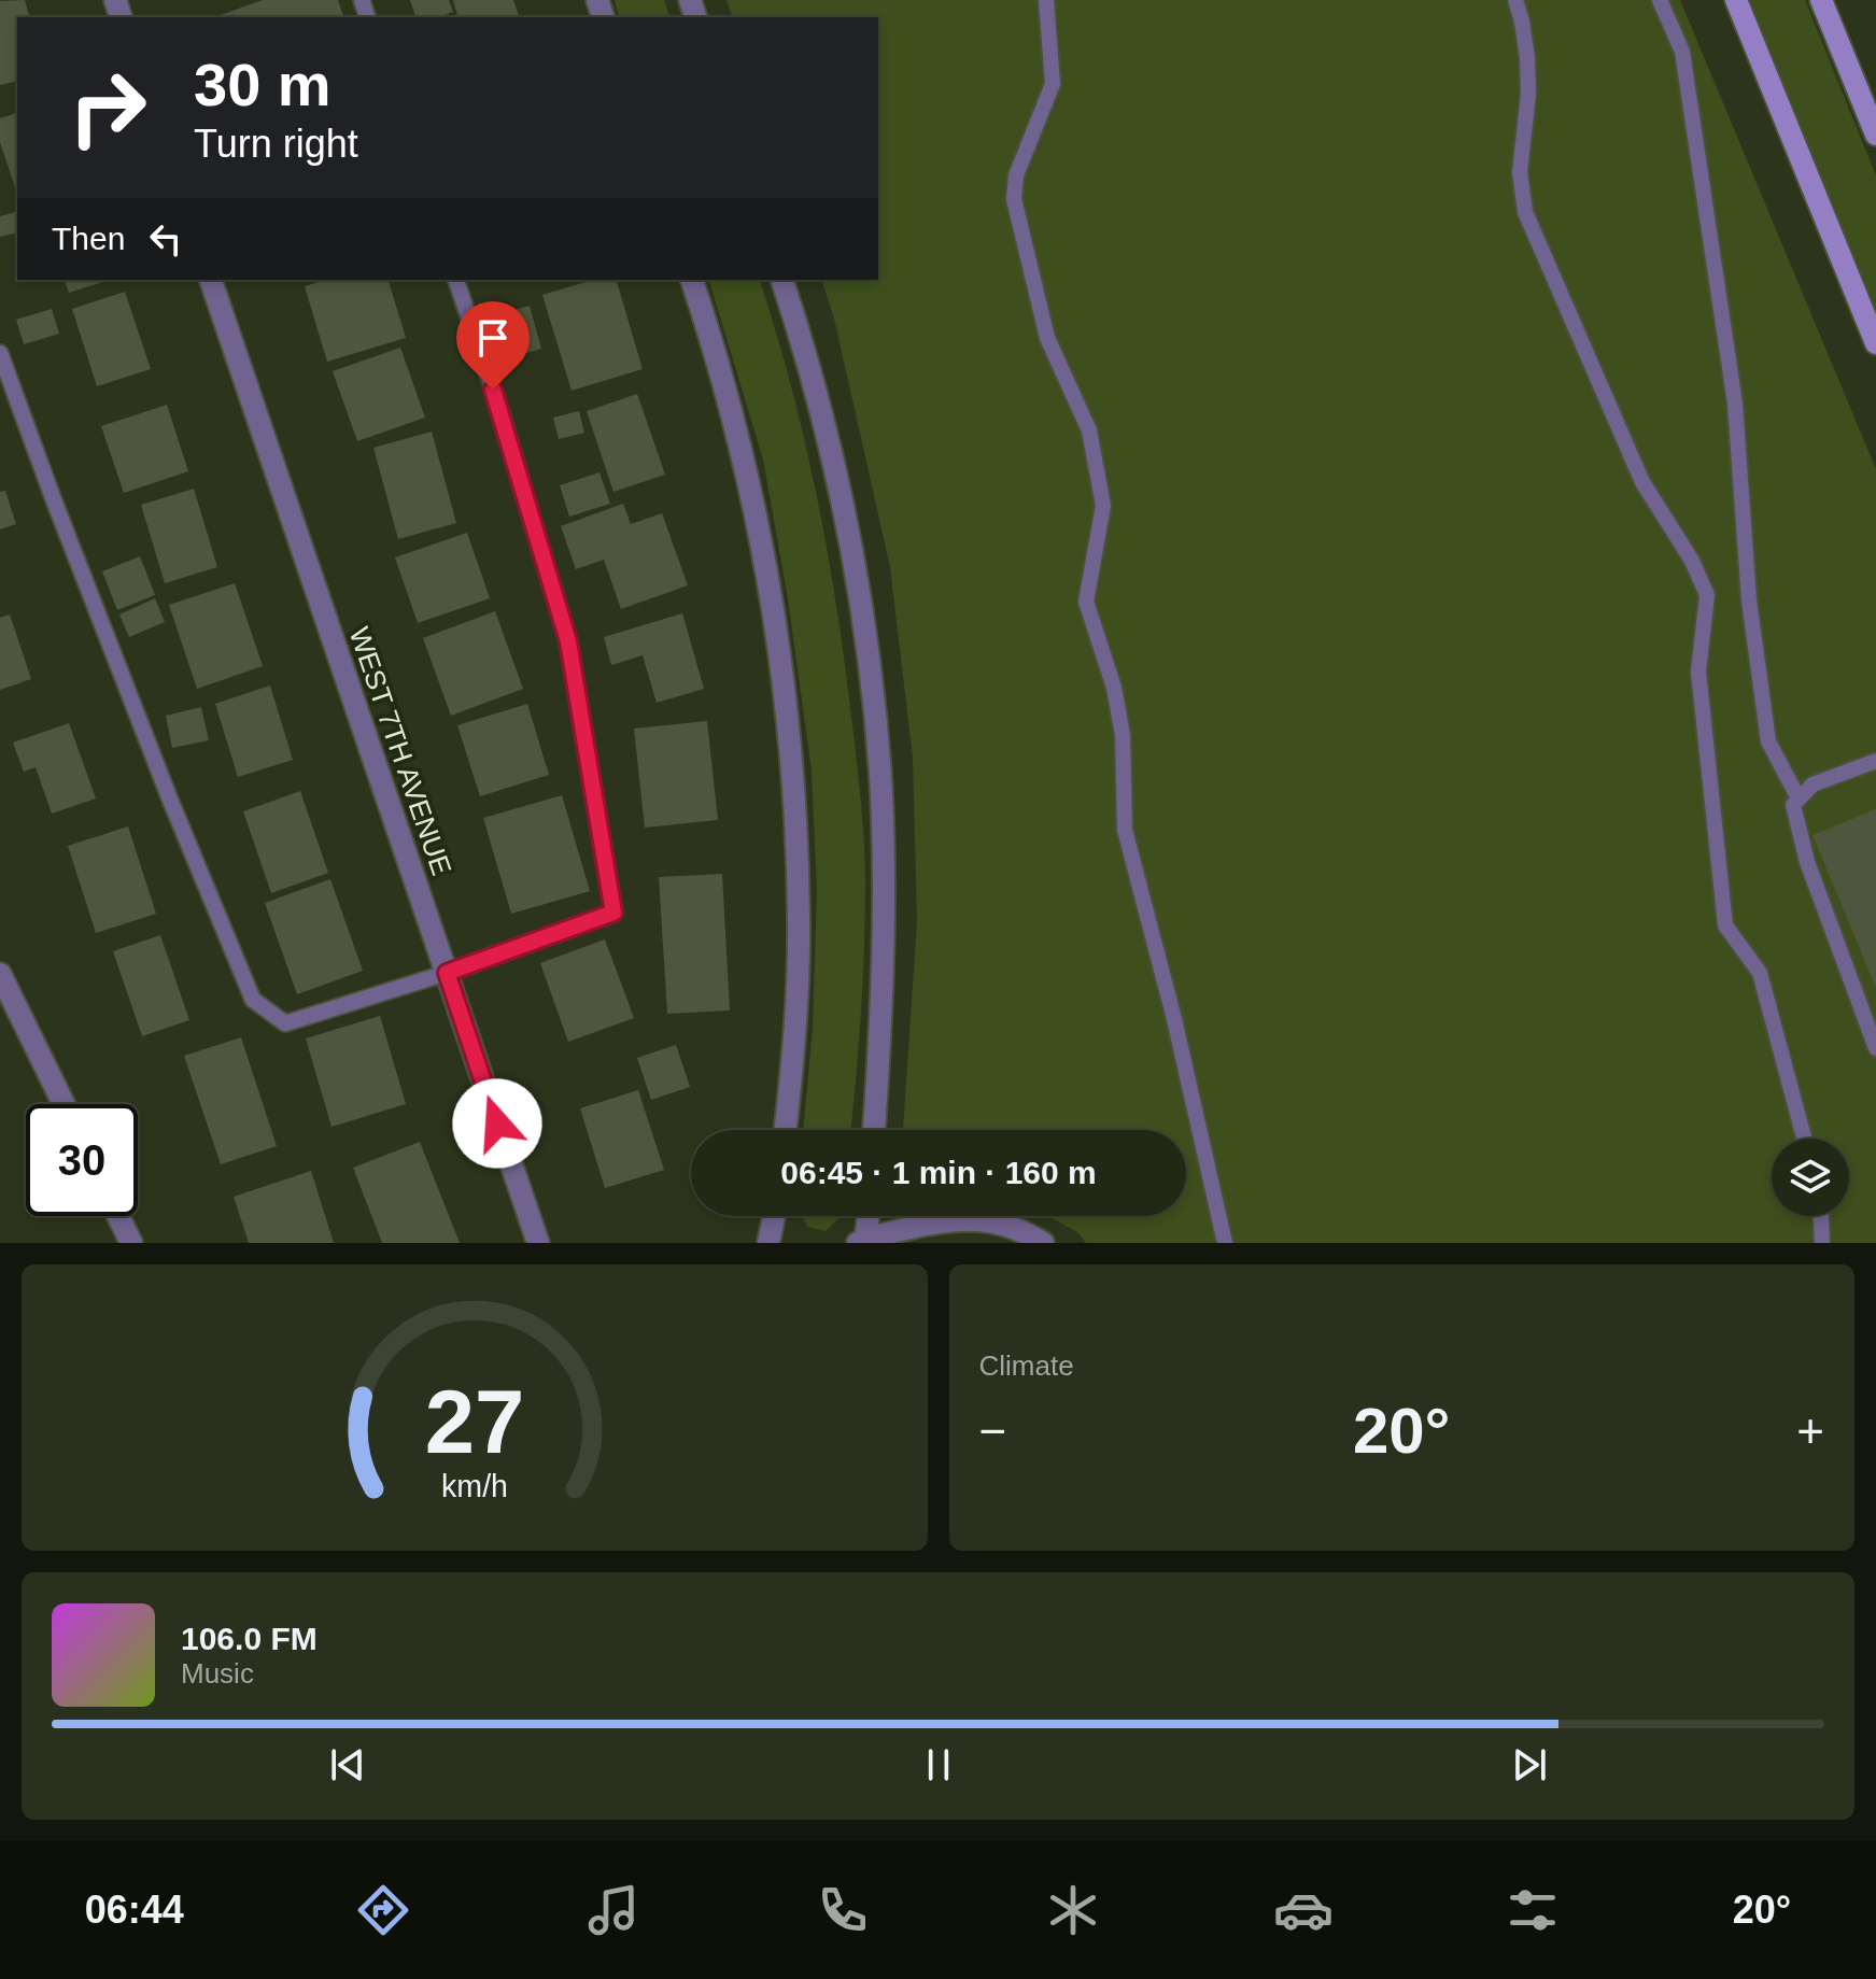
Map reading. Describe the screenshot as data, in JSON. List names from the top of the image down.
{
  "streets": {
    "street": ["WEST 7TH AVENUE"]
  },
  "page": {
    "turn": ["30 m", "Turn right"],
    "then": "Then",
    "limit": "30",
    "trip": "06:45 · 1 min · 160 m",
    "tile": "Climate",
    "heat": ["−", "20°", "+"],
    "song": ["106.0 FM", "Music"],
    "tabs": ["06:44", "20°"],
    "gauge": ["27", "km/h"]
  }
}
